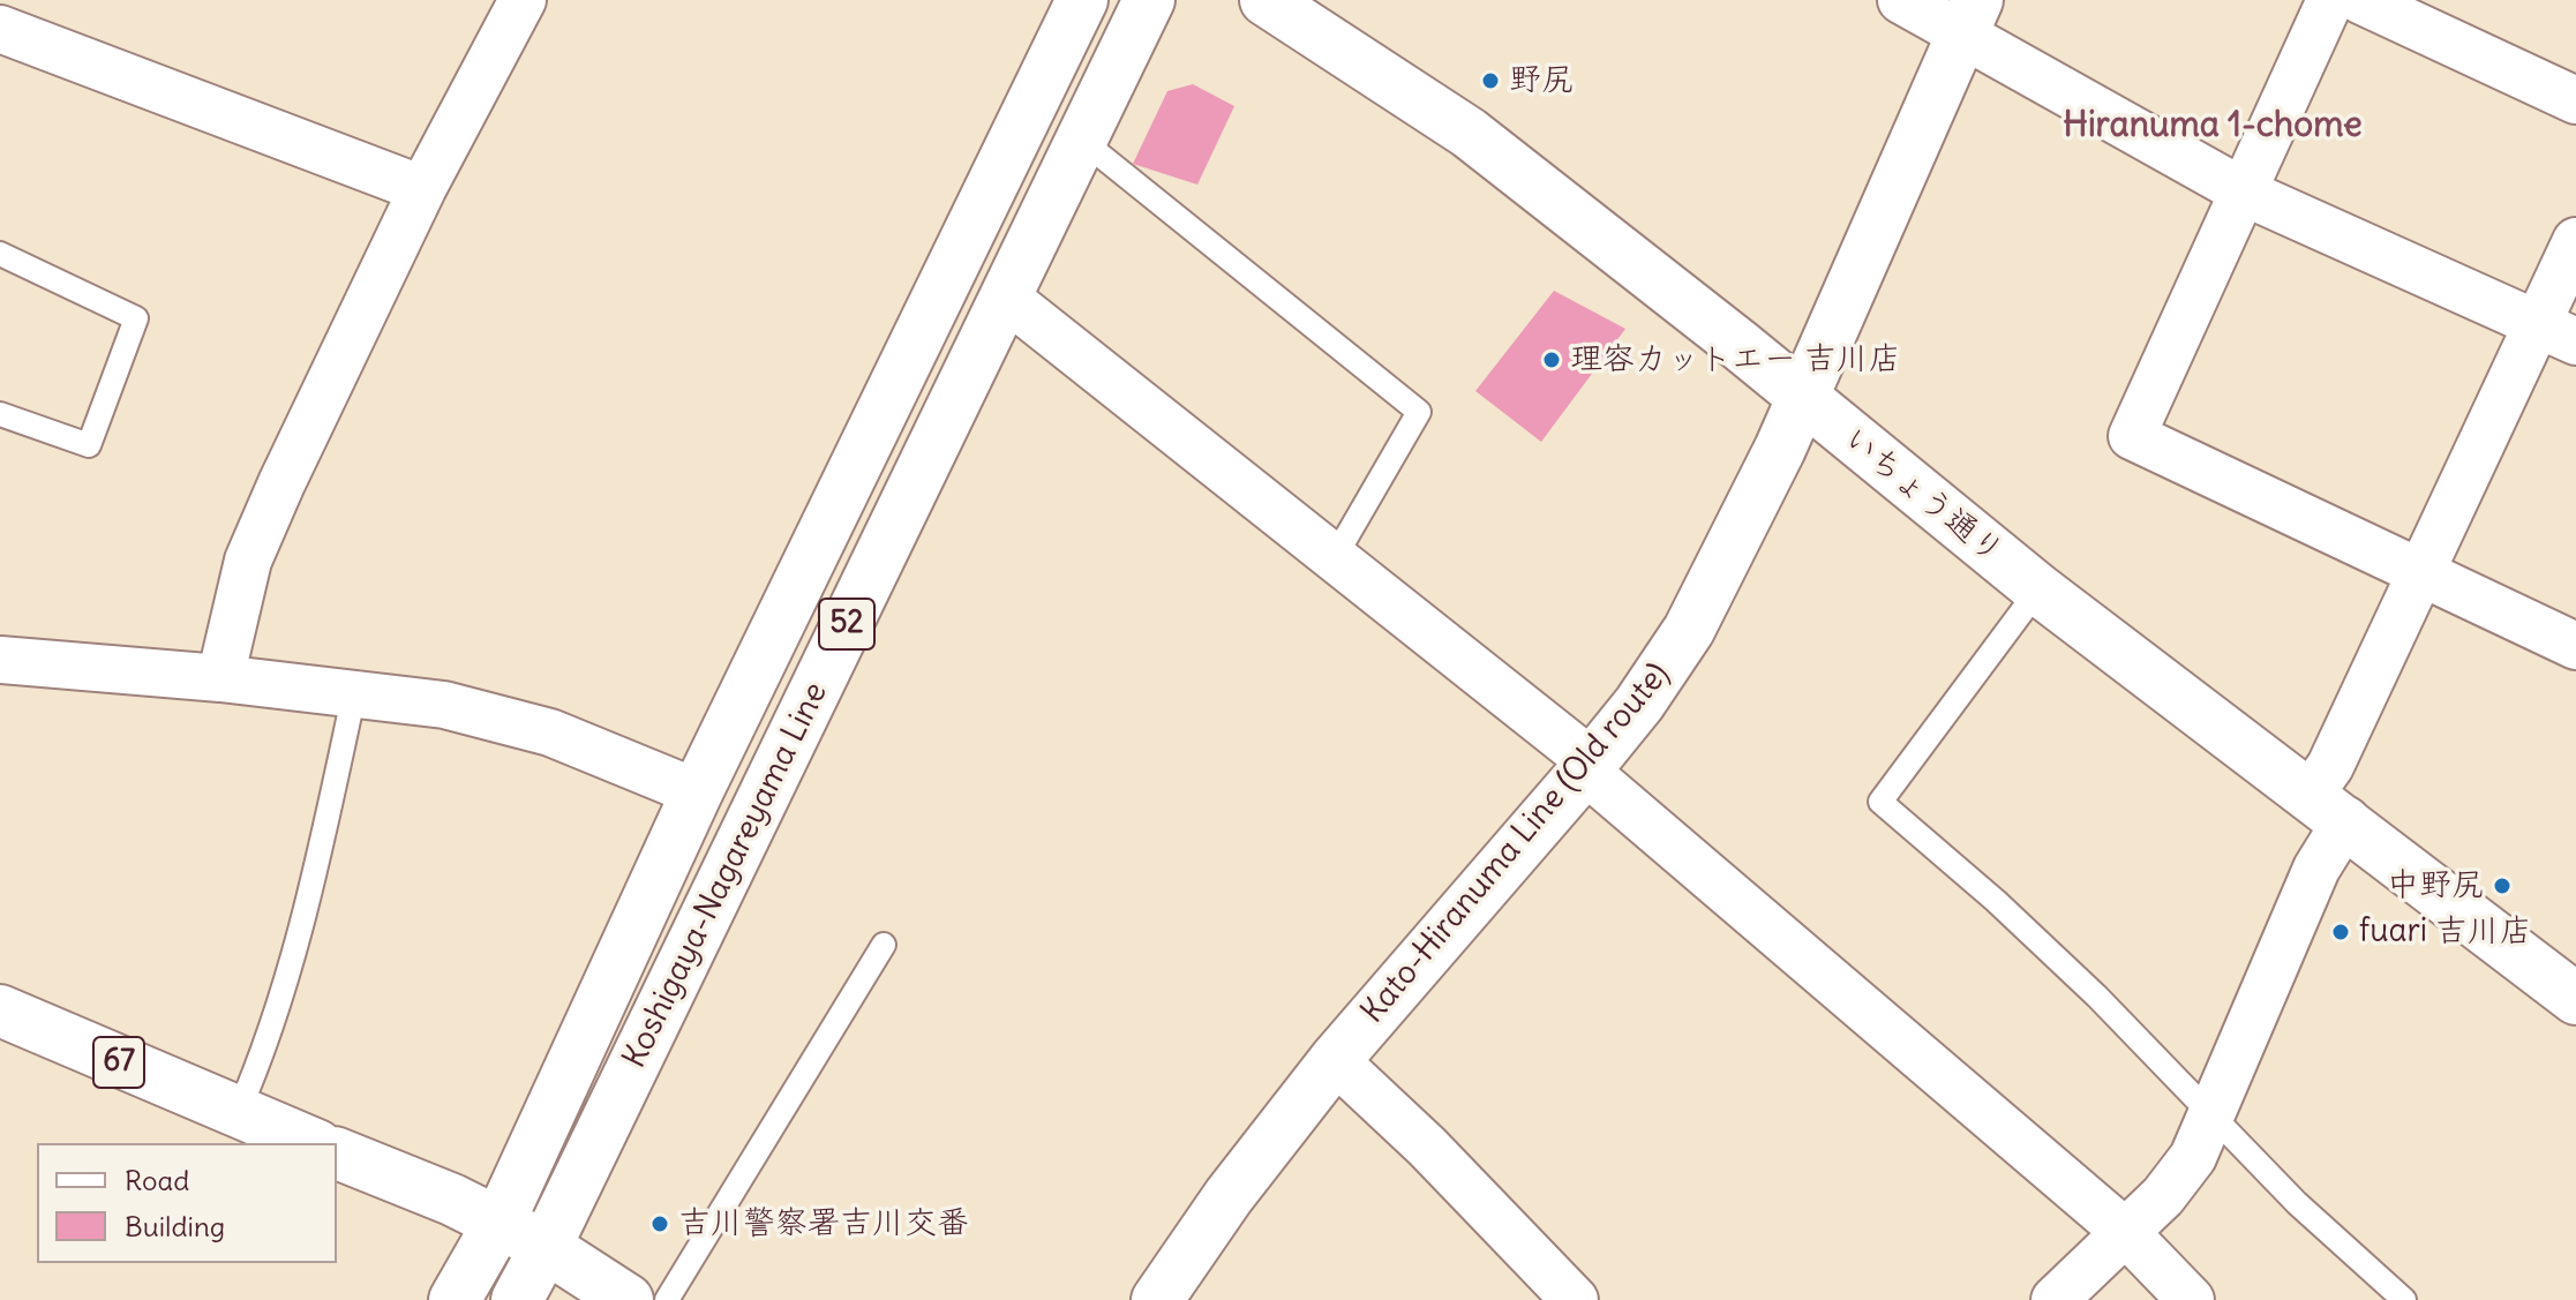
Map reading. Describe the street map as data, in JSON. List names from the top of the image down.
{
  "streets": {
    "main road": [
      "いちょう通り",
      "52",
      "Kato-Hiranuma Line (Old route)",
      "Koshigaya-Nagareyama Line",
      "67"
    ]
  },
  "crossings": [
    ["いちょう通り", "Kato-Hiranuma Line (Old route)"]
  ],
  "districts": ["Hiranuma 1-chome"],
  "places": [
    "野尻",
    "理容カットエー 吉川店",
    "中野尻",
    "fuari 吉川店",
    "吉川警察署吉川交番"
  ],
  "legend": ["Road", "Building"]
}
